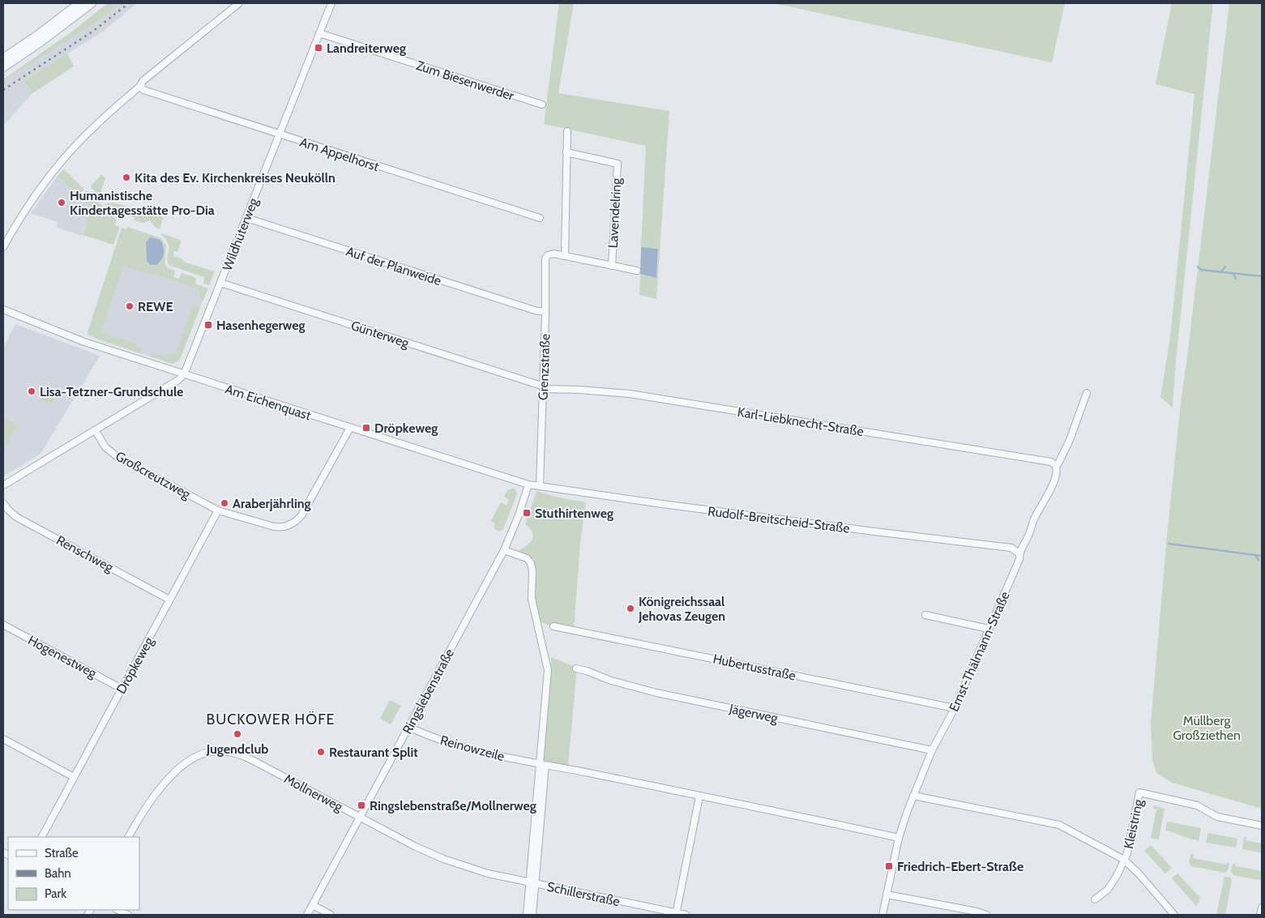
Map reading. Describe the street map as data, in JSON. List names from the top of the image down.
{
  "streets": {
    "street": [
      "Zum Biesenwerder",
      "Am Appelhorst",
      "Lavendelring",
      "Wildhüterweg",
      "Auf der Planweide",
      "Günterweg",
      "Grenzstraße",
      "Am Eichenquast",
      "Karl-Liebknecht-Straße",
      "Großcreutzweg",
      "Rudolf-Breitscheid-Straße",
      "Renschweg",
      "Ernst-Thälmann-Straße",
      "Hogenestweg",
      "Dröpkeweg",
      "Hubertusstraße",
      "Ringslebenstraße",
      "Jägerweg",
      "Reinowzeile",
      "Mollnerweg",
      "Kleistring",
      "Schillerstraße"
    ]
  },
  "crossings": [
    ["Zum Biesenwerder", "Wildhüterweg"],
    ["Am Appelhorst", "Wildhüterweg"],
    ["Lavendelring", "Grenzstraße"],
    ["Wildhüterweg", "Auf der Planweide"],
    ["Wildhüterweg", "Günterweg"],
    ["Wildhüterweg", "Am Eichenquast"],
    ["Günterweg", "Grenzstraße"],
    ["Günterweg", "Karl-Liebknecht-Straße"],
    ["Grenzstraße", "Am Eichenquast"],
    ["Grenzstraße", "Karl-Liebknecht-Straße"],
    ["Grenzstraße", "Rudolf-Breitscheid-Straße"],
    ["Am Eichenquast", "Rudolf-Breitscheid-Straße"],
    ["Am Eichenquast", "Ringslebenstraße"],
    ["Karl-Liebknecht-Straße", "Ernst-Thälmann-Straße"],
    ["Großcreutzweg", "Dröpkeweg"],
    ["Rudolf-Breitscheid-Straße", "Ernst-Thälmann-Straße"],
    ["Renschweg", "Dröpkeweg"],
    ["Ernst-Thälmann-Straße", "Hubertusstraße"],
    ["Ernst-Thälmann-Straße", "Jägerweg"],
    ["Hogenestweg", "Dröpkeweg"],
    ["Ringslebenstraße", "Reinowzeile"],
    ["Ringslebenstraße", "Mollnerweg"],
    ["Mollnerweg", "Schillerstraße"]
  ],
  "districts": ["BUCKOWER HÖFE"],
  "parks": ["Müllberg Großziethen"],
  "places": {
    "transit": [
      "Landreiterweg",
      "Hasenhegerweg",
      "Dröpkeweg",
      "Stuthirtenweg",
      "Ringslebenstraße/Mollnerweg",
      "Friedrich-Ebert-Straße"
    ],
    "other": [
      "Kita des Ev. Kirchenkreises Neukölln",
      "Humanistische Kindertagesstätte Pro-Dia",
      "REWE",
      "Lisa-Tetzner-Grundschule",
      "Araberjährling",
      "Königreichssaal Jehovas Zeugen",
      "Jugendclub",
      "Restaurant Split"
    ]
  },
  "legend": ["Straße", "Bahn", "Park"]
}
